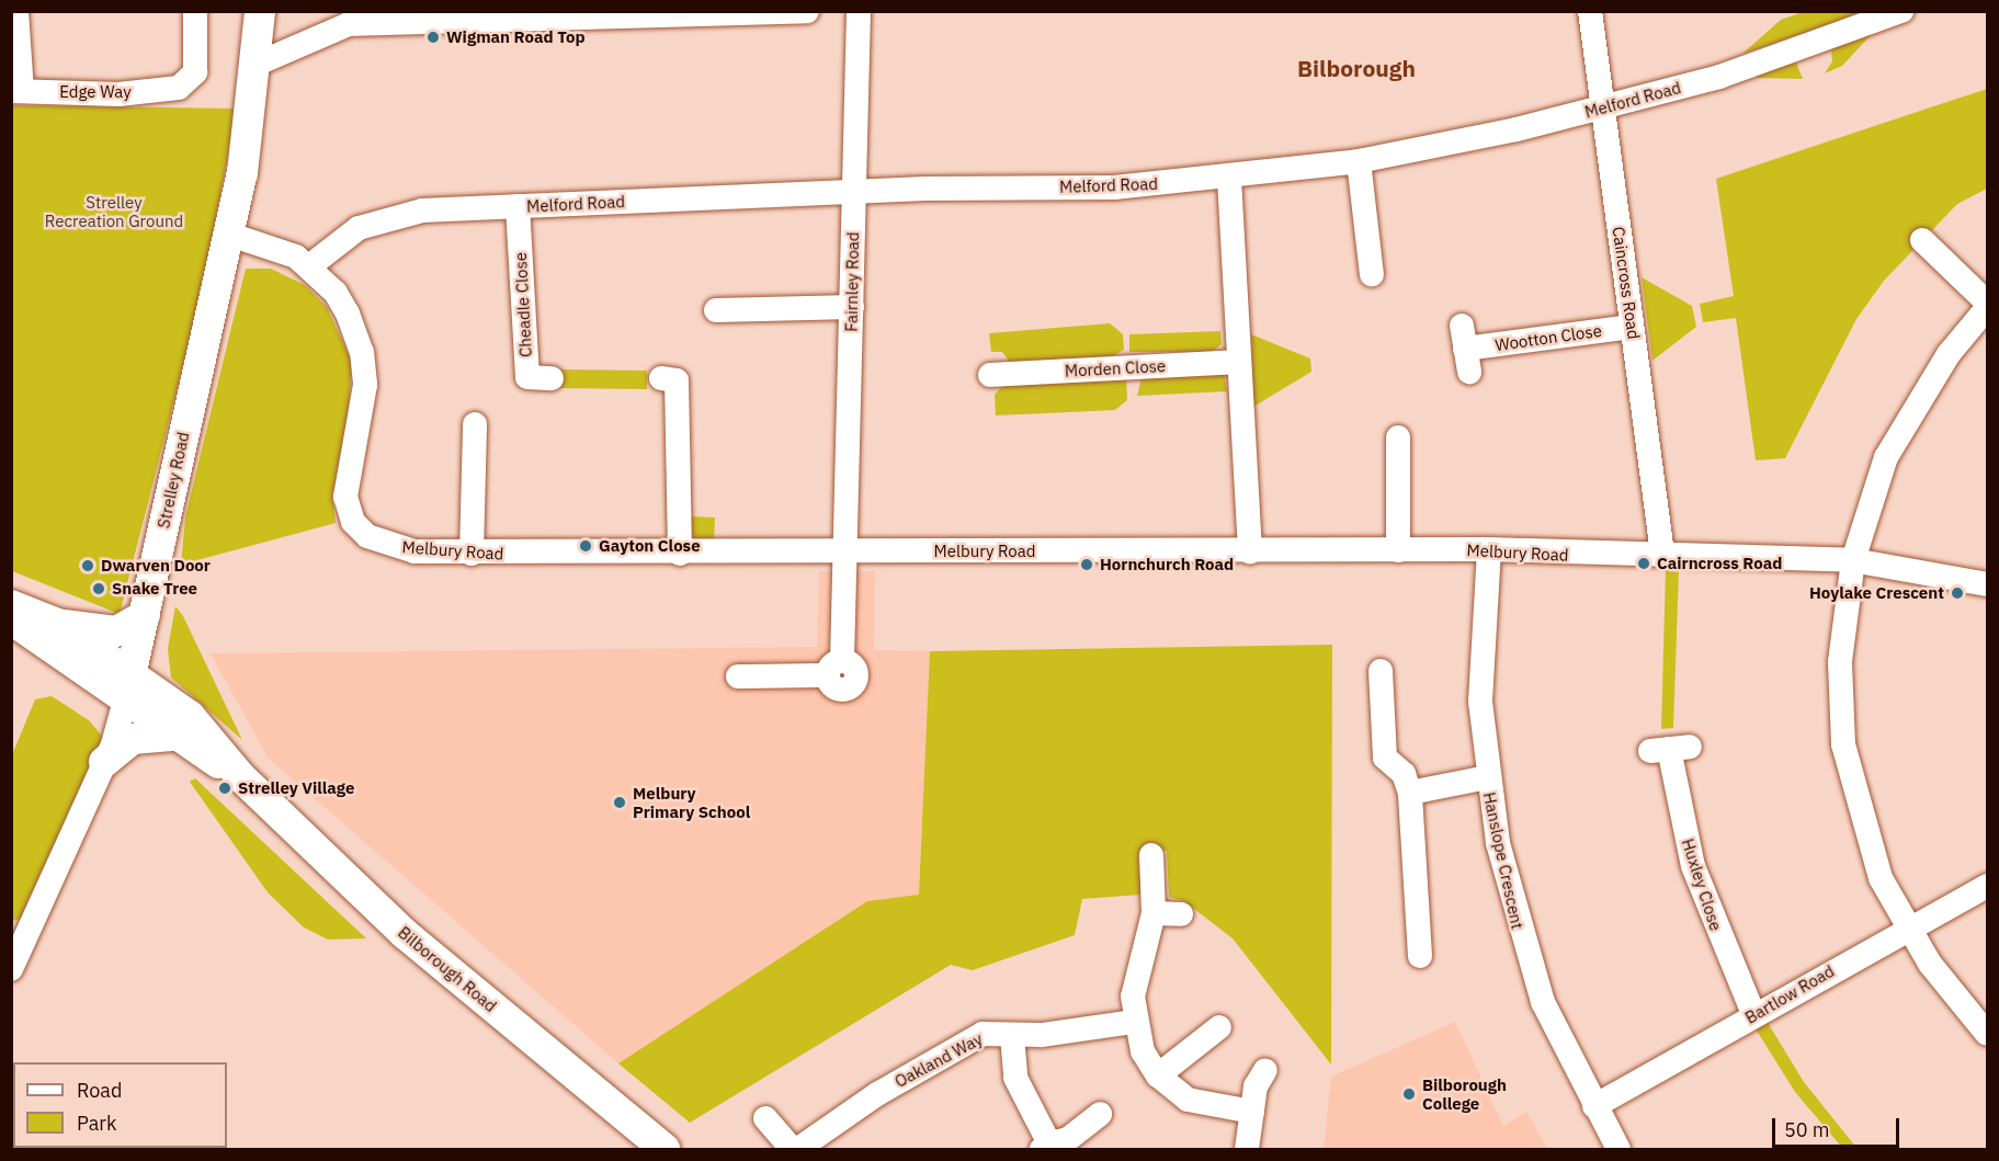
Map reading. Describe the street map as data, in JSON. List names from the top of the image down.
{
  "streets": {
    "main road": ["Strelley Road", "Bilborough Road"],
    "street": [
      "Edge Way",
      "Melford Road",
      "Fairnley Road",
      "Caincross Road",
      "Cheadle Close",
      "Wootton Close",
      "Morden Close",
      "Melbury Road",
      "Hanslope Crescent",
      "Huxley Close",
      "Bartlow Road",
      "Oakland Way"
    ]
  },
  "crossings": [
    ["Melford Road", "Fairnley Road"],
    ["Melford Road", "Caincross Road"],
    ["Melford Road", "Cheadle Close"],
    ["Melford Road", "Melbury Road"],
    ["Fairnley Road", "Melbury Road"],
    ["Caincross Road", "Wootton Close"],
    ["Caincross Road", "Melbury Road"],
    ["Strelley Road", "Melbury Road"],
    ["Strelley Road", "Bilborough Road"],
    ["Melbury Road", "Hanslope Crescent"],
    ["Hanslope Crescent", "Bartlow Road"],
    ["Huxley Close", "Bartlow Road"]
  ],
  "districts": ["Bilborough"],
  "parks": ["Strelley Recreation Ground"],
  "places": [
    "Wigman Road Top",
    "Gayton Close",
    "Cairncross Road",
    "Hornchurch Road",
    "Dwarven Door",
    "Snake Tree",
    "Hoylake Crescent",
    "Strelley Village",
    "Melbury Primary School",
    "Bilborough College"
  ],
  "legend": ["Road", "Park"],
  "scale_bar": "50 m"
}
